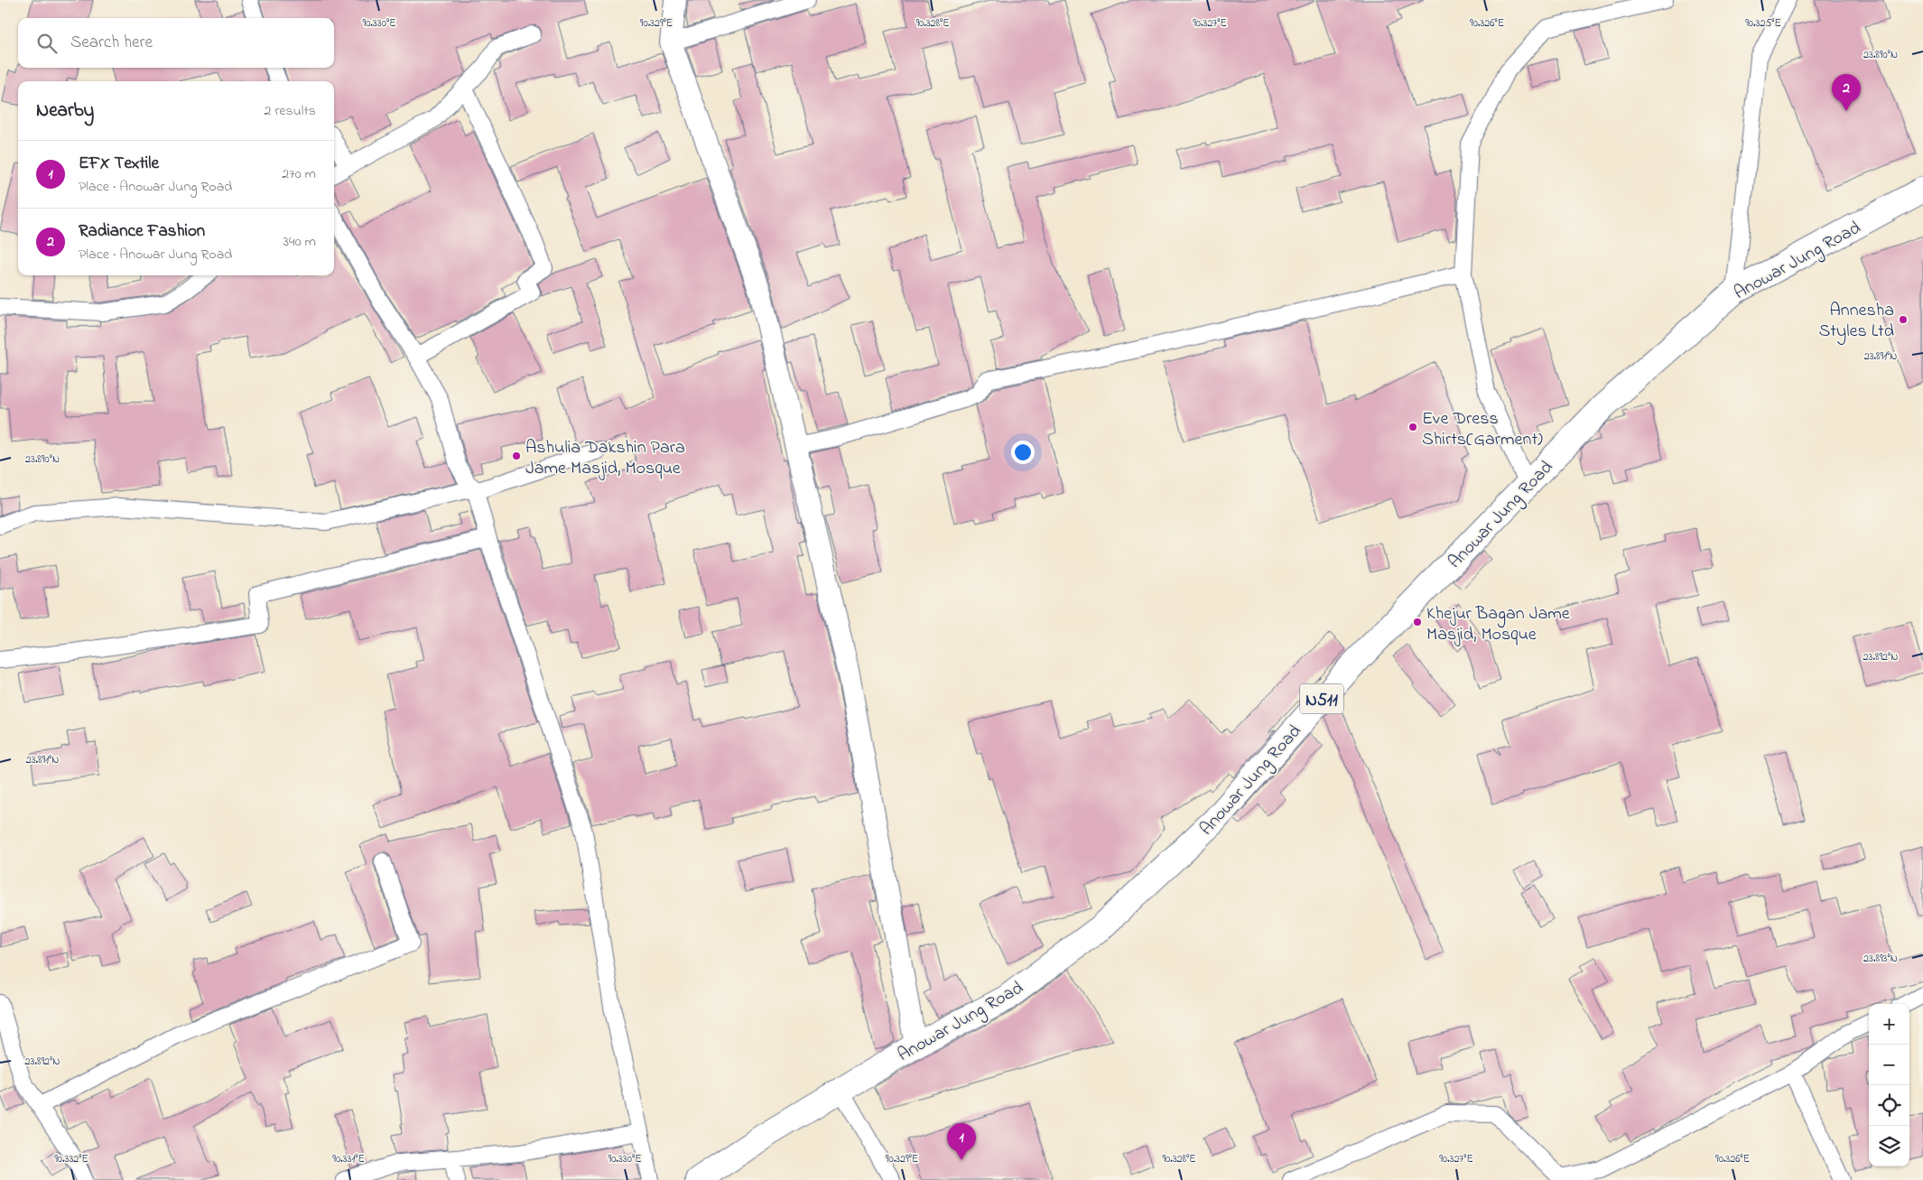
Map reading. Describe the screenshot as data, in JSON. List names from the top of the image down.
{
  "streets": {
    "highway": ["Anowar Jung Road", "N511"]
  },
  "places": [
    "Annesha Styles Ltd",
    "Eve Dress Shirts(Garment)",
    "Ashulia Dakshin Para Jame Masjid, Mosque",
    "Khejur Bagan Jame Masjid, Mosque"
  ],
  "page": {
    "search": "Search here",
    "pins": ["2", "1"],
    "heading": ["Nearby", "2 results"],
    "list": [
      {
        "mark": "1",
        "name": "EFX Textile",
        "note": "Place · Anowar Jung Road",
        "value": "270 m"
      },
      {
        "mark": "2",
        "name": "Radiance Fashion",
        "note": "Place · Anowar Jung Road",
        "value": "340 m"
      }
    ],
    "map_buttons": ["+", "−"]
  },
  "coordinates": [
    "90.330°E",
    "90.329°E",
    "90.328°E",
    "90.327°E",
    "90.326°E",
    "90.325°E",
    "23.890°N",
    "23.891°N",
    "23.892°N",
    "23.893°N",
    "90.332°E",
    "90.331°E"
  ]
}
